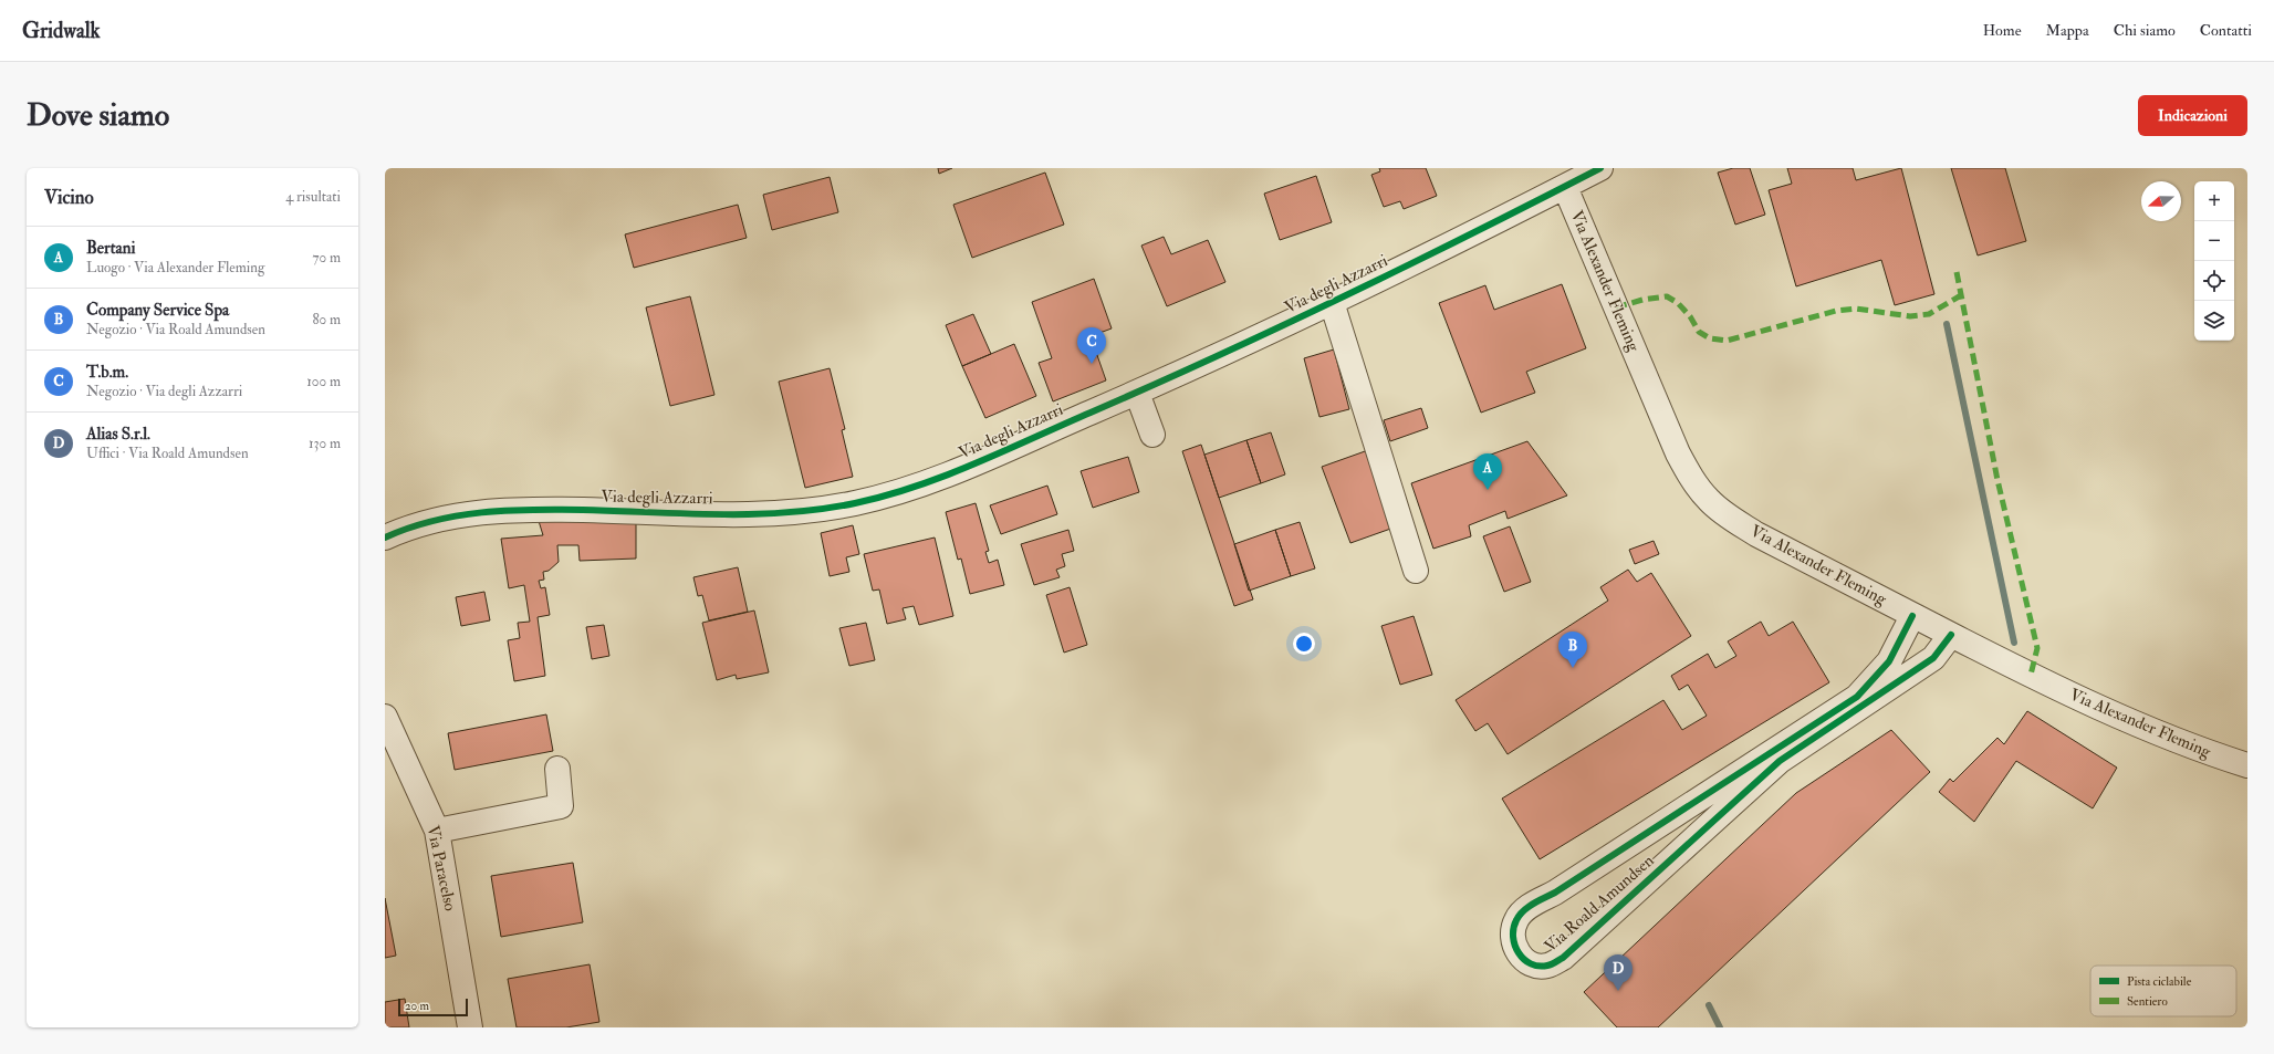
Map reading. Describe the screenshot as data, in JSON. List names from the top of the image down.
{
  "streets": {
    "street": [
      "Via Alexander Fleming",
      "Via degli Azzarri",
      "Via Paracelso",
      "Via Roald Amundsen"
    ]
  },
  "crossings": [
    ["Via Alexander Fleming", "Via degli Azzarri"],
    ["Via Alexander Fleming", "Via Roald Amundsen"]
  ],
  "legend": ["Pista ciclabile", "Sentiero"],
  "scale_bar": "20 m",
  "north": "left",
  "page": {
    "header": "Gridwalk",
    "nav": [
      "Home",
      "Mappa",
      "Chi siamo",
      "Contatti"
    ],
    "buttons": "Indicazioni",
    "title": "Dove siamo",
    "heading": ["Vicino", "4 risultati"],
    "map_buttons": ["+", "−"],
    "list": [
      {
        "mark": "A",
        "name": "Bertani",
        "note": "Luogo · Via Alexander Fleming",
        "value": "70 m"
      },
      {
        "mark": "B",
        "name": "Company Service Spa",
        "note": "Negozio · Via Roald Amundsen",
        "value": "80 m"
      },
      {
        "mark": "C",
        "name": "T.b.m.",
        "note": "Negozio · Via degli Azzarri",
        "value": "100 m"
      },
      {
        "mark": "D",
        "name": "Alias S.r.l.",
        "note": "Uffici · Via Roald Amundsen",
        "value": "130 m"
      }
    ],
    "pins": [
      "C",
      "A",
      "B",
      "D"
    ],
    "scale": "20 m"
  }
}
